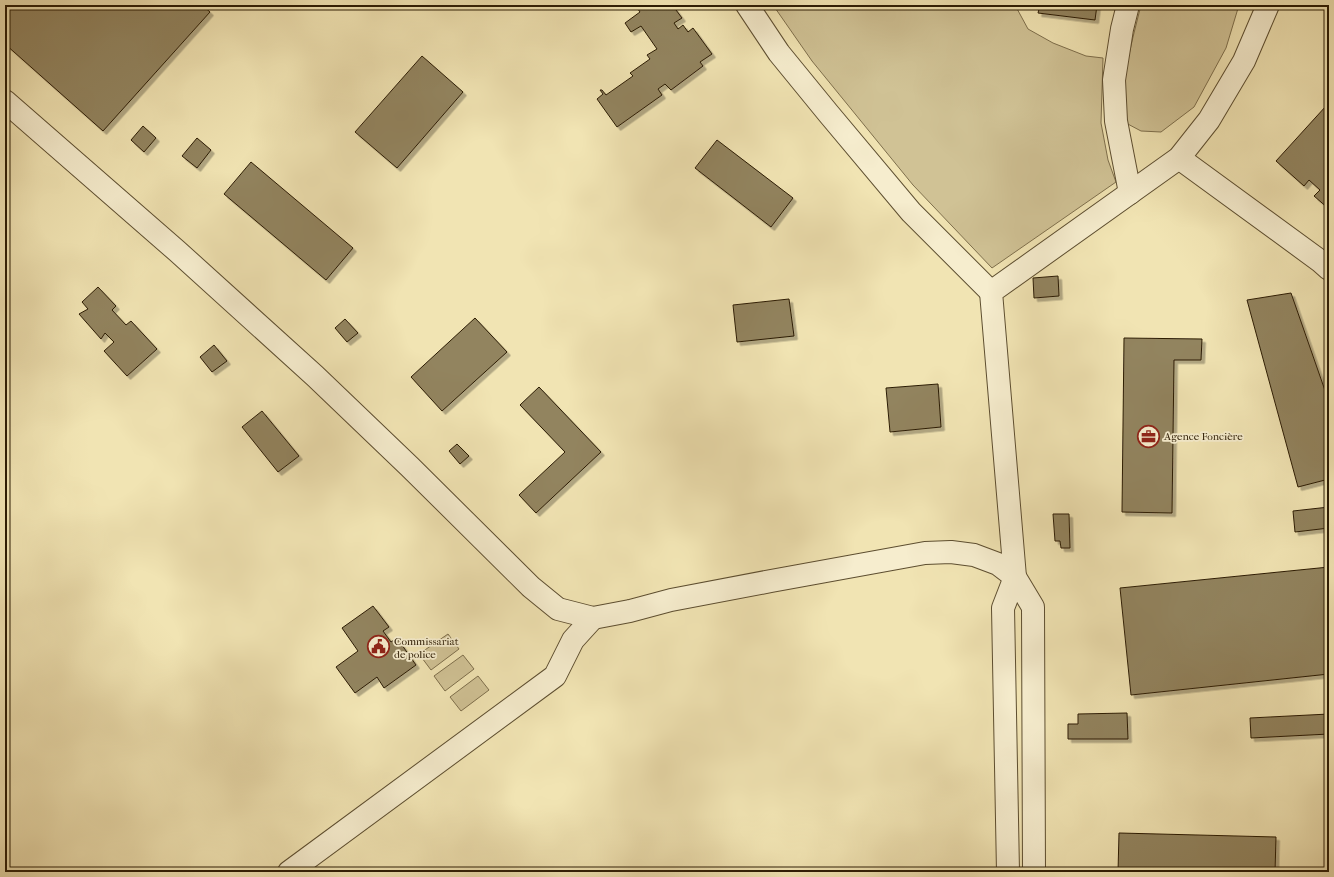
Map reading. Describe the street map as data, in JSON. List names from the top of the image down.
{
  "places": {
    "office": ["Agence Foncière"],
    "public building": ["Commissariat de police"]
  }
}
